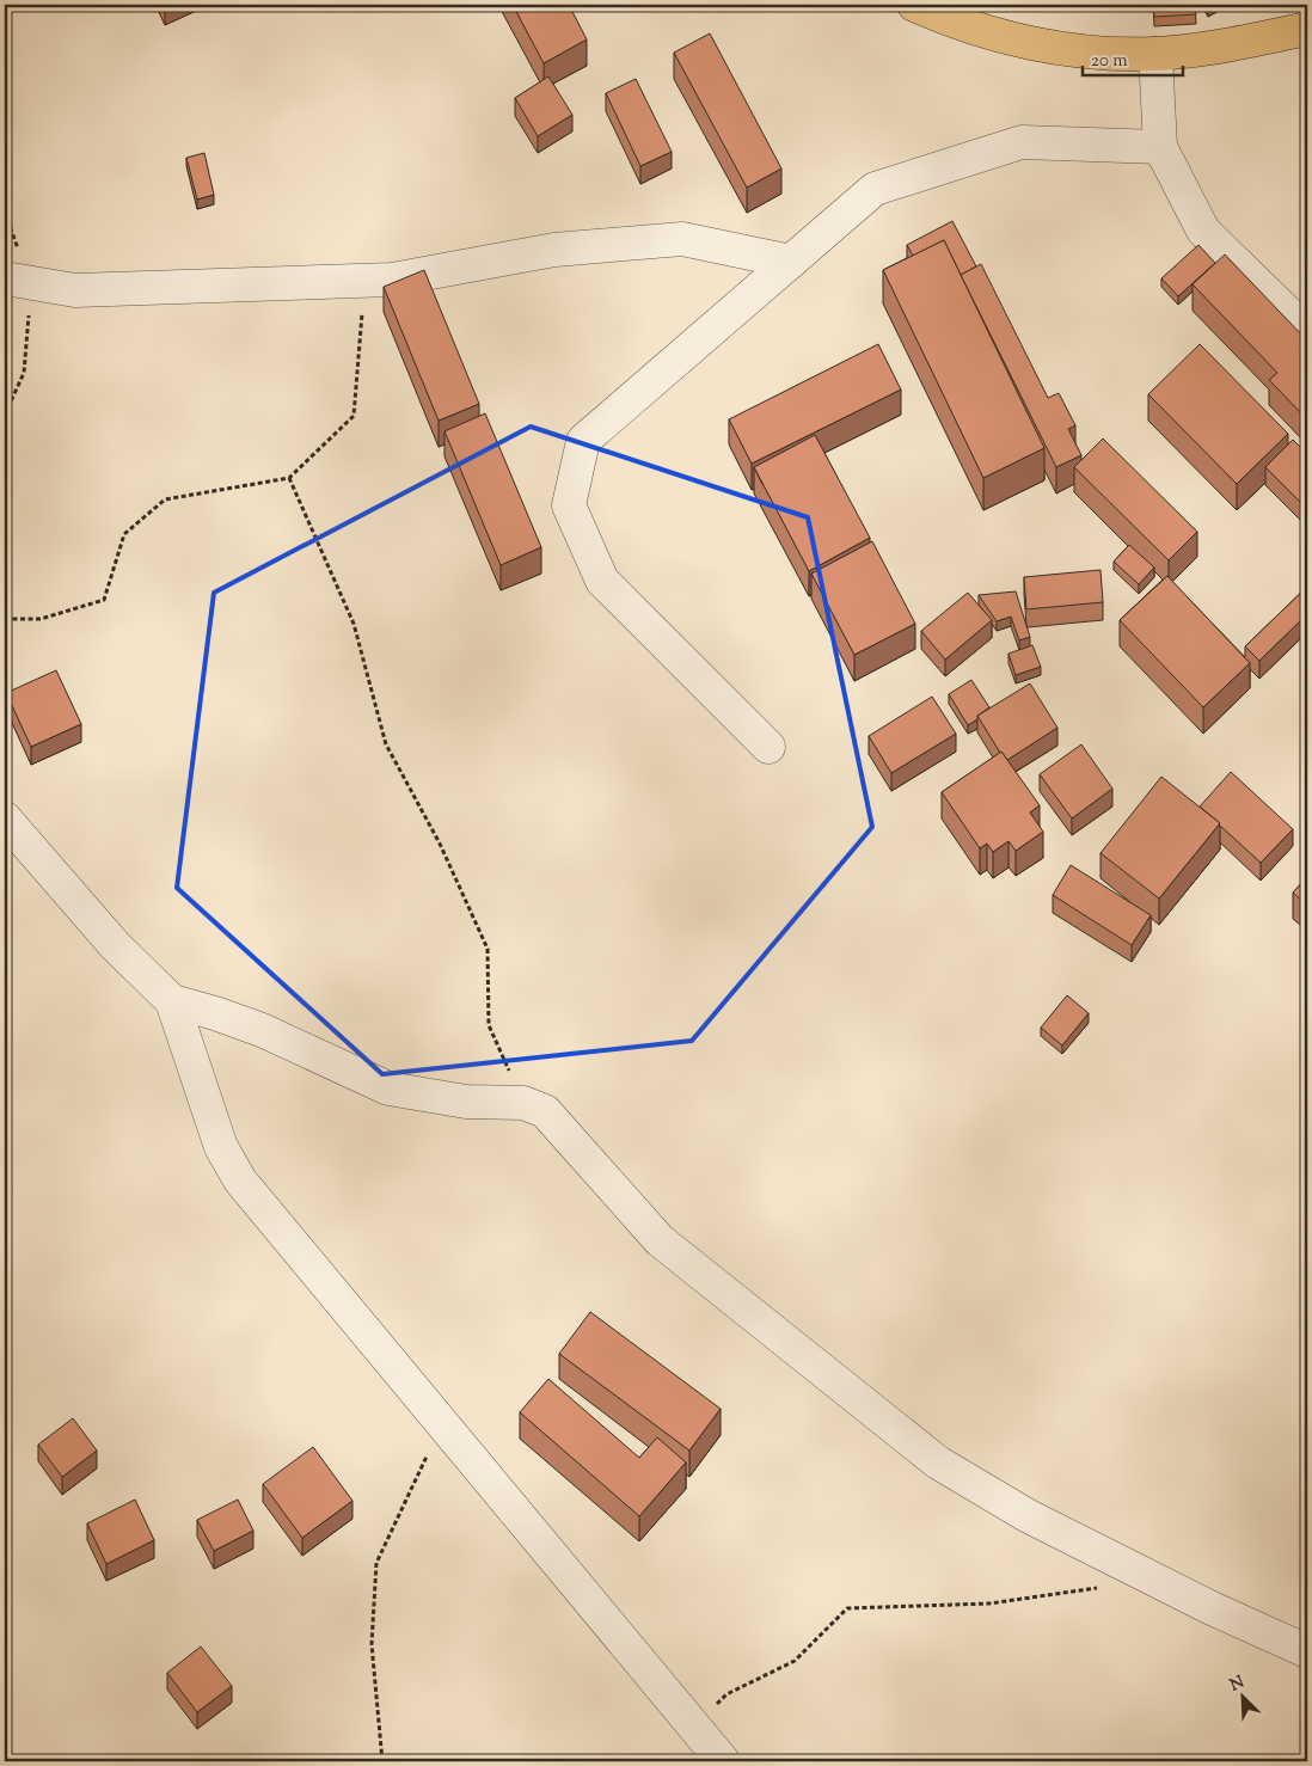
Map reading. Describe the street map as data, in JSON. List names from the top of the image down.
{
  "scale_bar": "20 m",
  "north": "top left"
}
